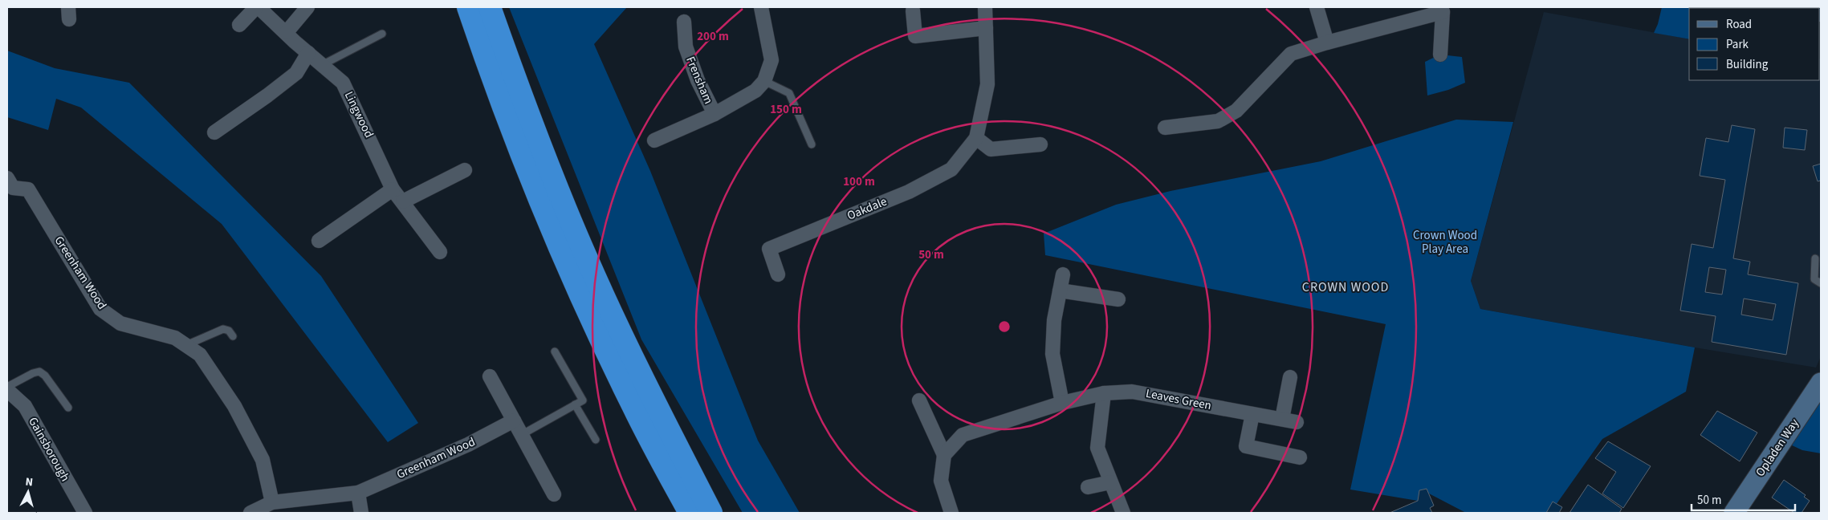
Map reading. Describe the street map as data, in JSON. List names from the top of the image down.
{
  "streets": {
    "street": [
      "Frensham",
      "Lingwood",
      "Oakdale",
      "Greenham Wood",
      "Leaves Green",
      "Opladen Way",
      "Gainsborough"
    ]
  },
  "districts": ["CROWN WOOD"],
  "parks": ["Crown Wood Play Area"],
  "legend": ["Road", "Park", "Building"],
  "scale_bar": "50 m",
  "north": "top",
  "rings": [
    "200 m",
    "150 m",
    "100 m",
    "50 m"
  ]
}
